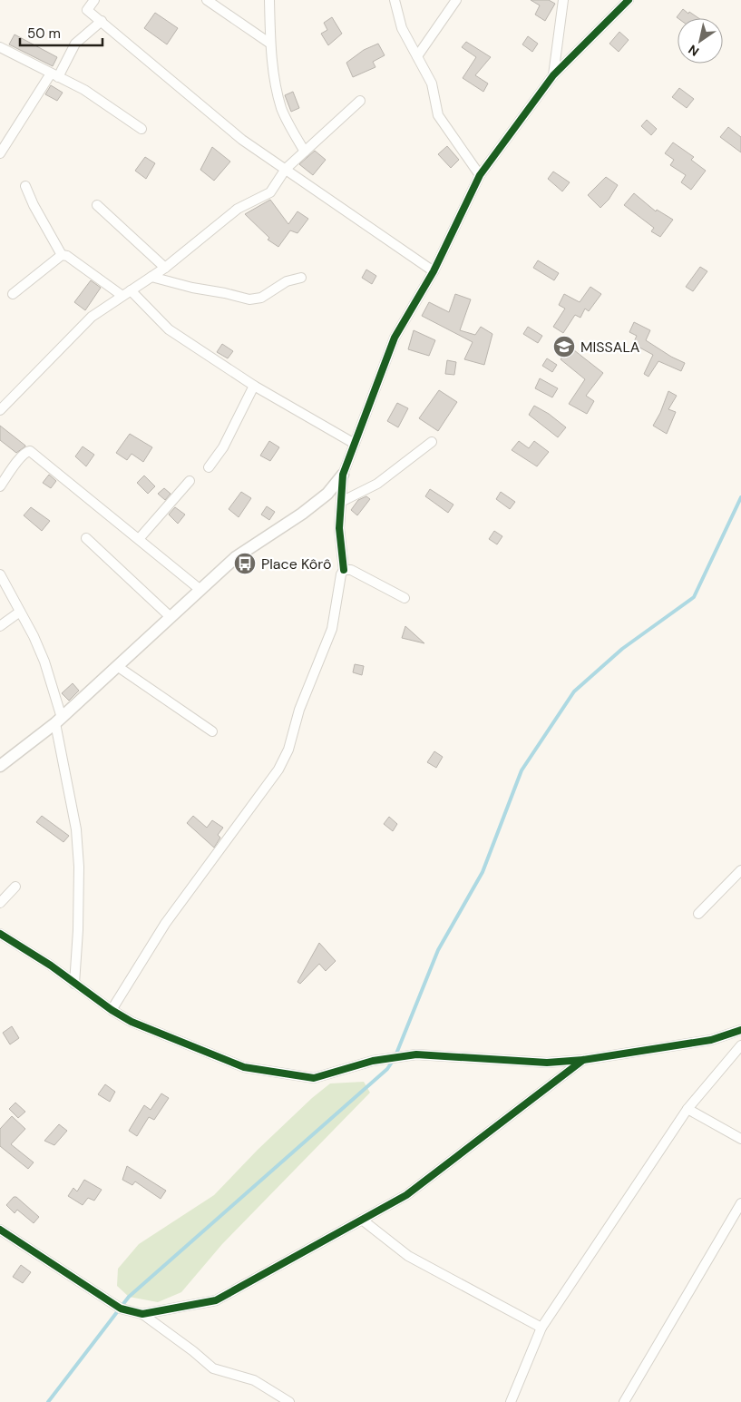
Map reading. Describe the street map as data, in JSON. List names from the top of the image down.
{
  "places": {
    "school or university": ["MISSALA"],
    "bus stop": ["Place Kôrô"]
  },
  "scale_bar": "50 m",
  "north": "bottom left"
}
